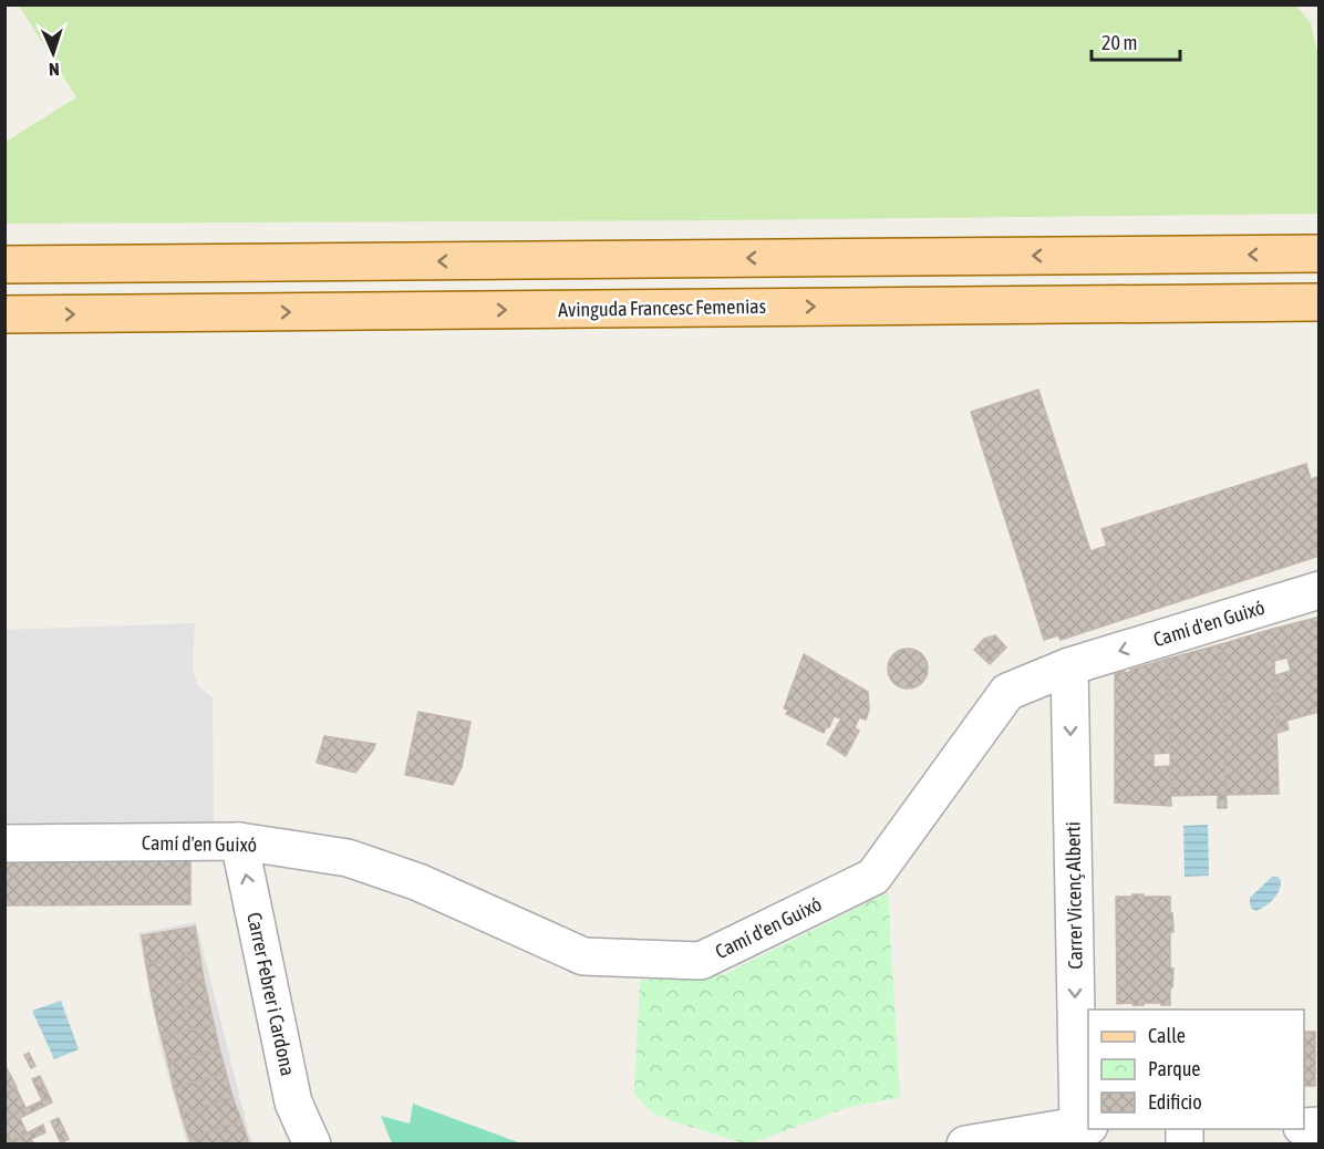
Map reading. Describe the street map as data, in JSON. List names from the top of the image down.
{
  "streets": {
    "main road": ["Avinguda Francesc Femenias"],
    "street": ["Camí d'en Guixó", "Carrer Vicenç Alberti", "Carrer Febrer i Cardona"]
  },
  "crossings": [
    ["Camí d'en Guixó", "Carrer Vicenç Alberti"],
    ["Camí d'en Guixó", "Carrer Febrer i Cardona"]
  ],
  "one_way": ["Carrer Vicenç Alberti", "Carrer Febrer i Cardona"],
  "legend": ["Calle", "Parque", "Edificio"],
  "scale_bar": "20 m",
  "north": "bottom"
}
